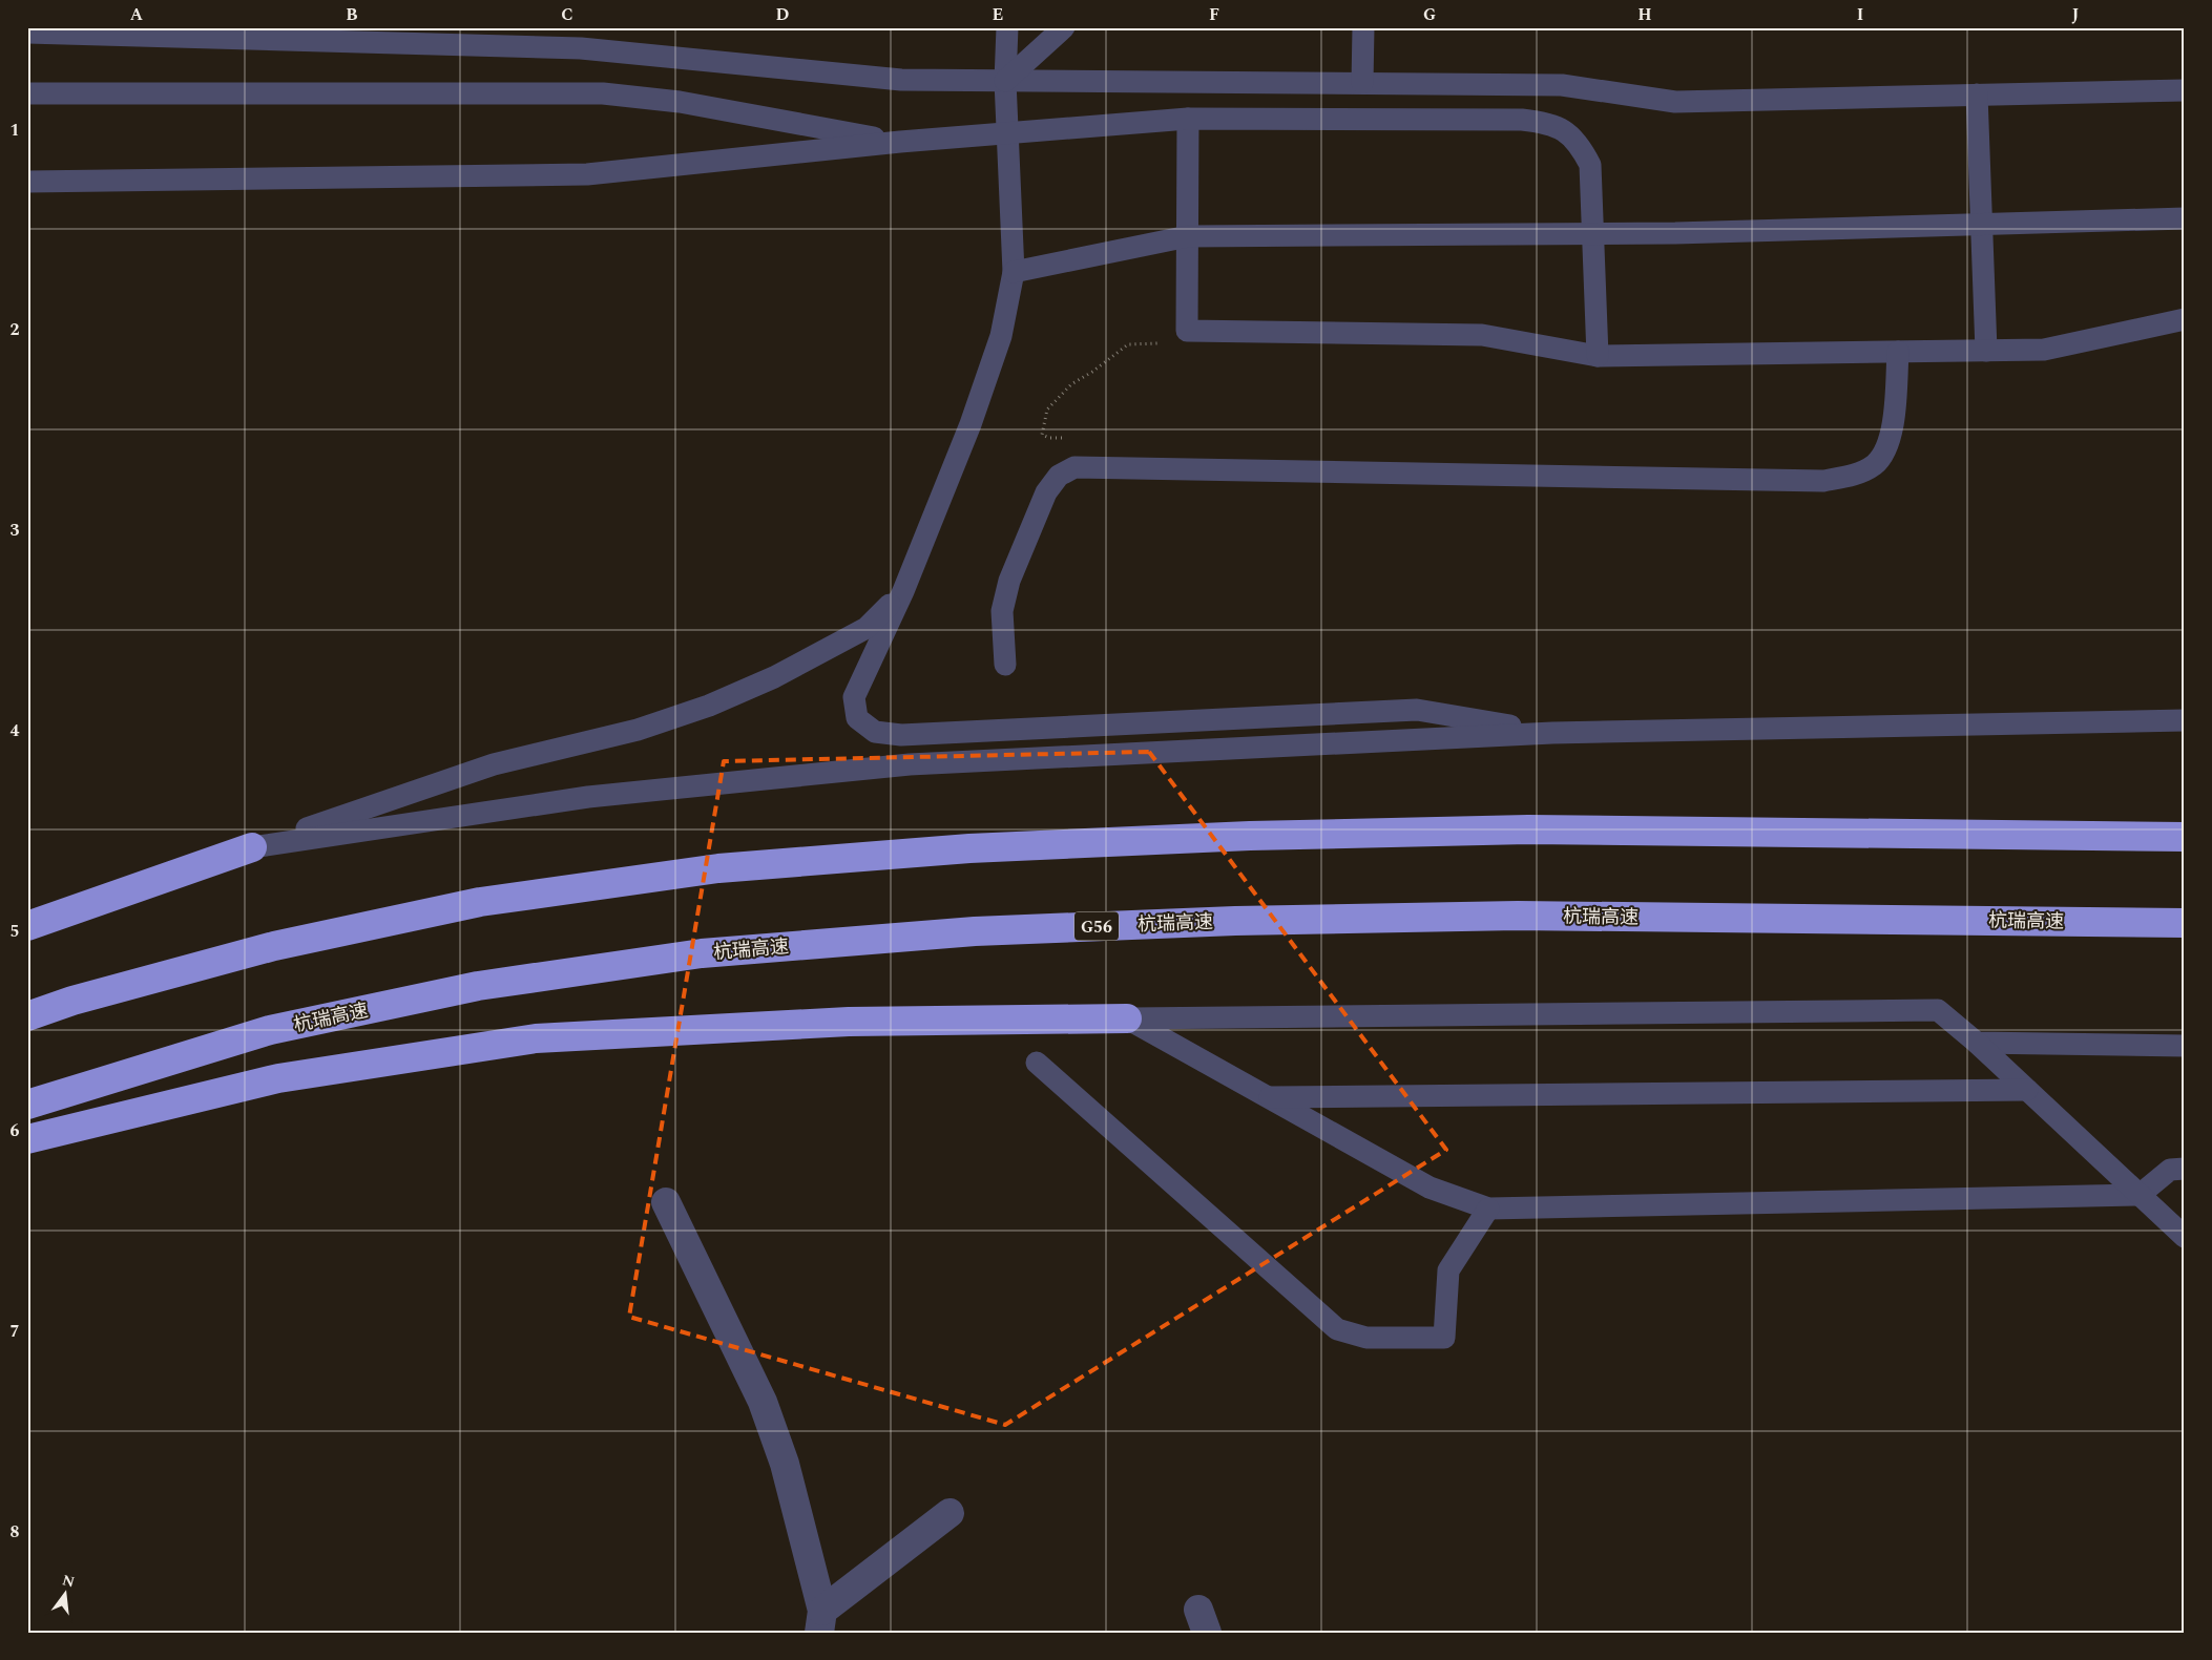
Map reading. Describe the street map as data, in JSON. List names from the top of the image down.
{
  "streets": {
    "highway": ["杭瑞高速", "G56"]
  },
  "north": "top",
  "grid": {
    "columns": [
      "A",
      "B",
      "C",
      "D",
      "E",
      "F",
      "G",
      "H",
      "I",
      "J"
    ],
    "rows": [
      "1",
      "2",
      "3",
      "4",
      "5",
      "6",
      "7",
      "8"
    ]
  }
}
